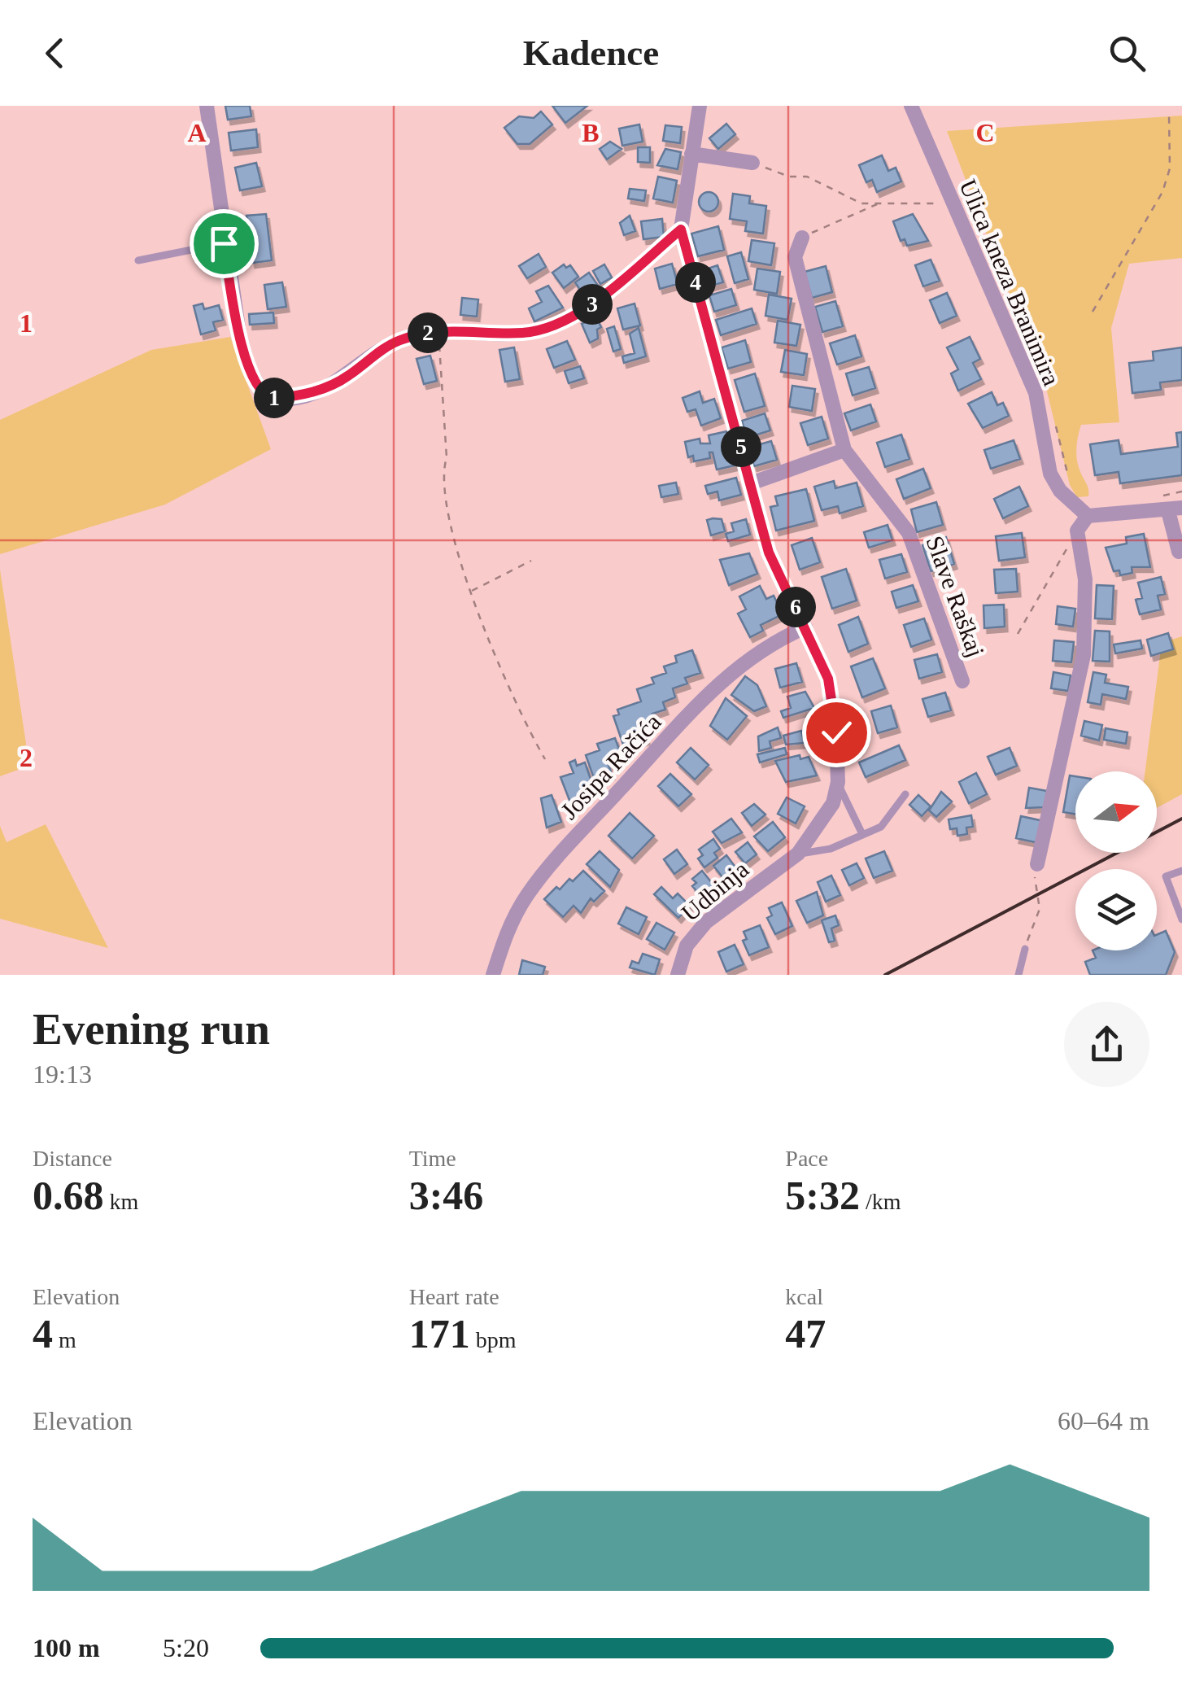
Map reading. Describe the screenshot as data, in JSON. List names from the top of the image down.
{
  "streets": {
    "street": [
      "Ulica kneza Branimira",
      "Slave Raškaj",
      "Josipa Račića",
      "Udbinja"
    ]
  },
  "north": "right",
  "page": {
    "header": "Kadence",
    "pins": [
      "4",
      "3",
      "2",
      "1",
      "5",
      "6"
    ],
    "heading": ["Evening run", "19:13"],
    "stats": [
      ["Distance", "0.68 km"],
      ["Time", "3:46"],
      ["Pace", "5:32 /km"],
      ["Elevation", "4 m"],
      ["Heart rate", "171 bpm"],
      ["kcal", "47"]
    ],
    "chart": ["Elevation", "60–64 m"],
    "list": [
      {
        "name": "100 m",
        "note": "5:20"
      }
    ]
  },
  "grid": {
    "columns": ["A", "B", "C"],
    "rows": ["1", "2"]
  }
}
